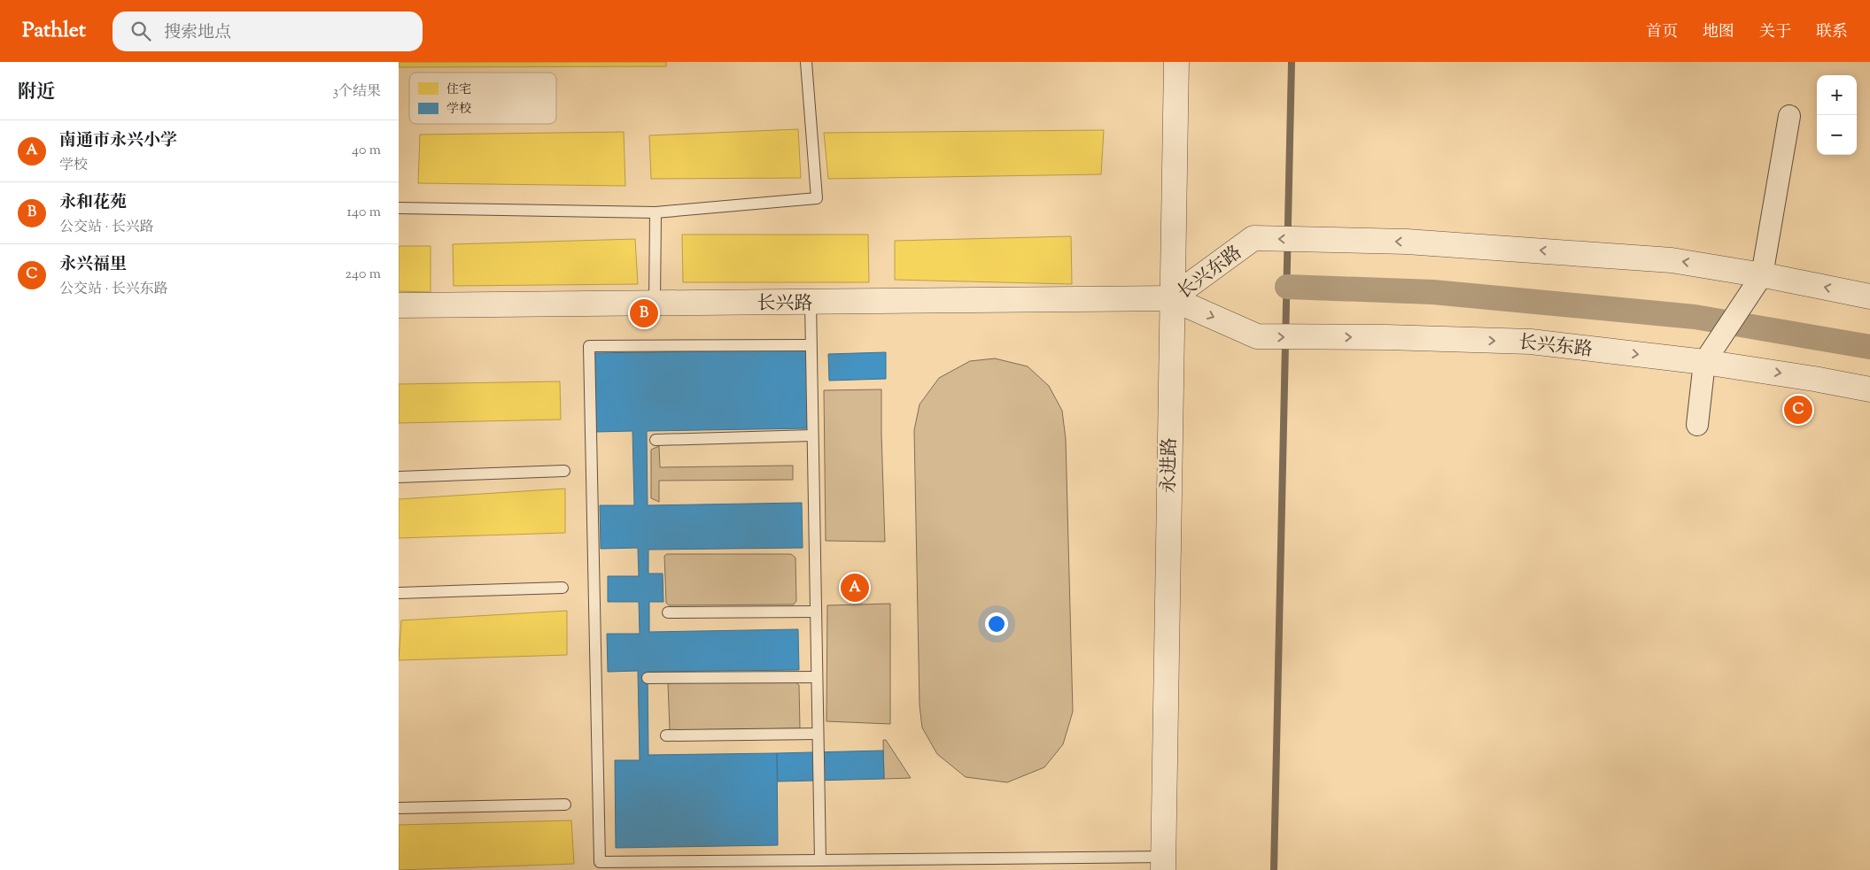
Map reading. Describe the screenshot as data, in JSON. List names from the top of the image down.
{
  "streets": {
    "street": ["长兴东路", "长兴路", "永进路"]
  },
  "crossings": [
    ["长兴东路", "长兴路"],
    ["长兴东路", "永进路"],
    ["长兴路", "永进路"]
  ],
  "legend": ["住宅", "学校"],
  "page": {
    "header": "Pathlet",
    "search": "搜索地点",
    "nav": [
      "首页",
      "地图",
      "关于",
      "联系"
    ],
    "heading": ["附近", "3个结果"],
    "map_buttons": ["+", "−"],
    "list": [
      {
        "mark": "A",
        "name": "南通市永兴小学",
        "note": "学校",
        "value": "40 m"
      },
      {
        "mark": "B",
        "name": "永和花苑",
        "note": "公交站 · 长兴路",
        "value": "140 m"
      },
      {
        "mark": "C",
        "name": "永兴福里",
        "note": "公交站 · 长兴东路",
        "value": "240 m"
      }
    ],
    "pins": ["B", "C", "A"]
  }
}
